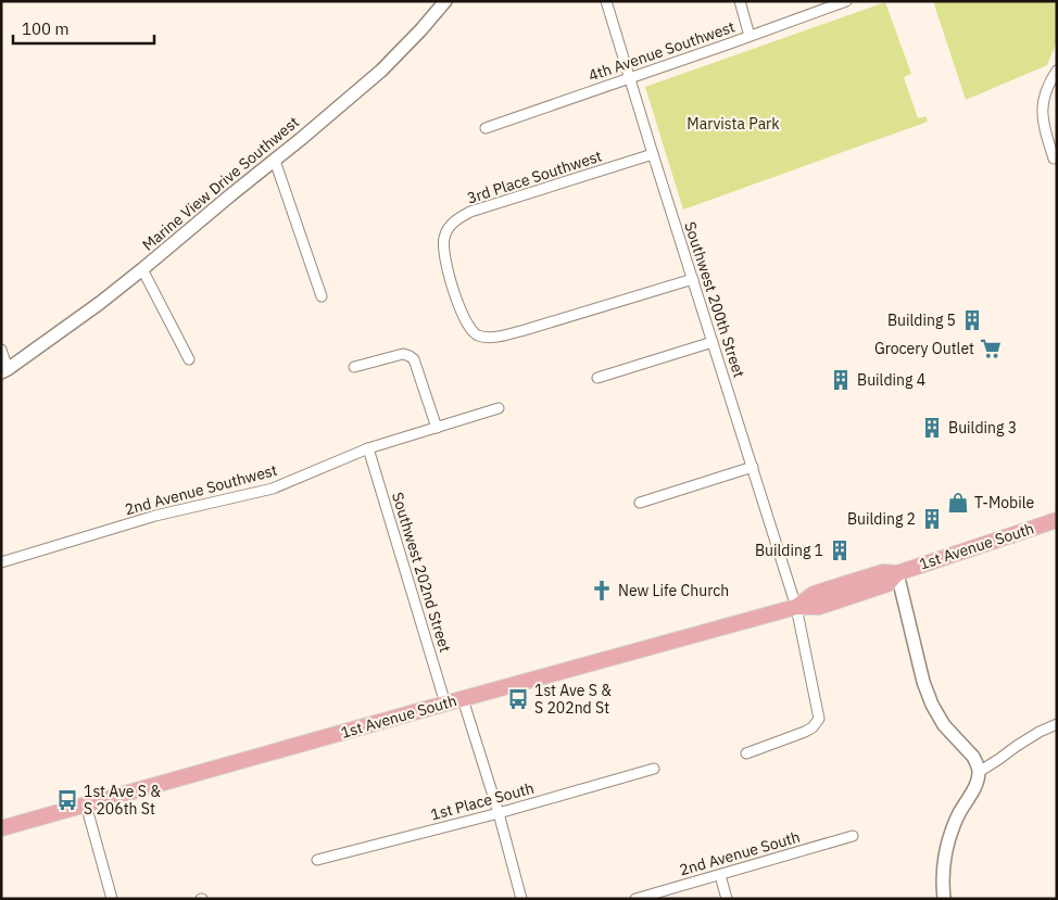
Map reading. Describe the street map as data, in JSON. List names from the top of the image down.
{
  "streets": {
    "main road": ["1st Avenue South"],
    "street": [
      "4th Avenue Southwest",
      "3rd Place Southwest",
      "Marine View Drive Southwest",
      "Southwest 200th Street",
      "2nd Avenue Southwest",
      "Southwest 202nd Street",
      "1st Place South",
      "2nd Avenue South"
    ]
  },
  "crossings": [
    ["4th Avenue Southwest", "Southwest 200th Street"],
    ["3rd Place Southwest", "Southwest 200th Street"],
    ["Southwest 200th Street", "1st Avenue South"],
    ["2nd Avenue Southwest", "Southwest 202nd Street"],
    ["1st Avenue South", "Southwest 202nd Street"]
  ],
  "parks": ["Marvista Park"],
  "places": {
    "building": [
      "Building 5",
      "Building 4",
      "Building 3",
      "Building 2",
      "Building 1"
    ],
    "supermarket": ["Grocery Outlet"],
    "shop": ["T-Mobile"],
    "church": ["New Life Church"],
    "bus stop": ["1st Ave S & S 202nd St", "1st Ave S & S 206th St"]
  },
  "scale_bar": "100 m"
}
